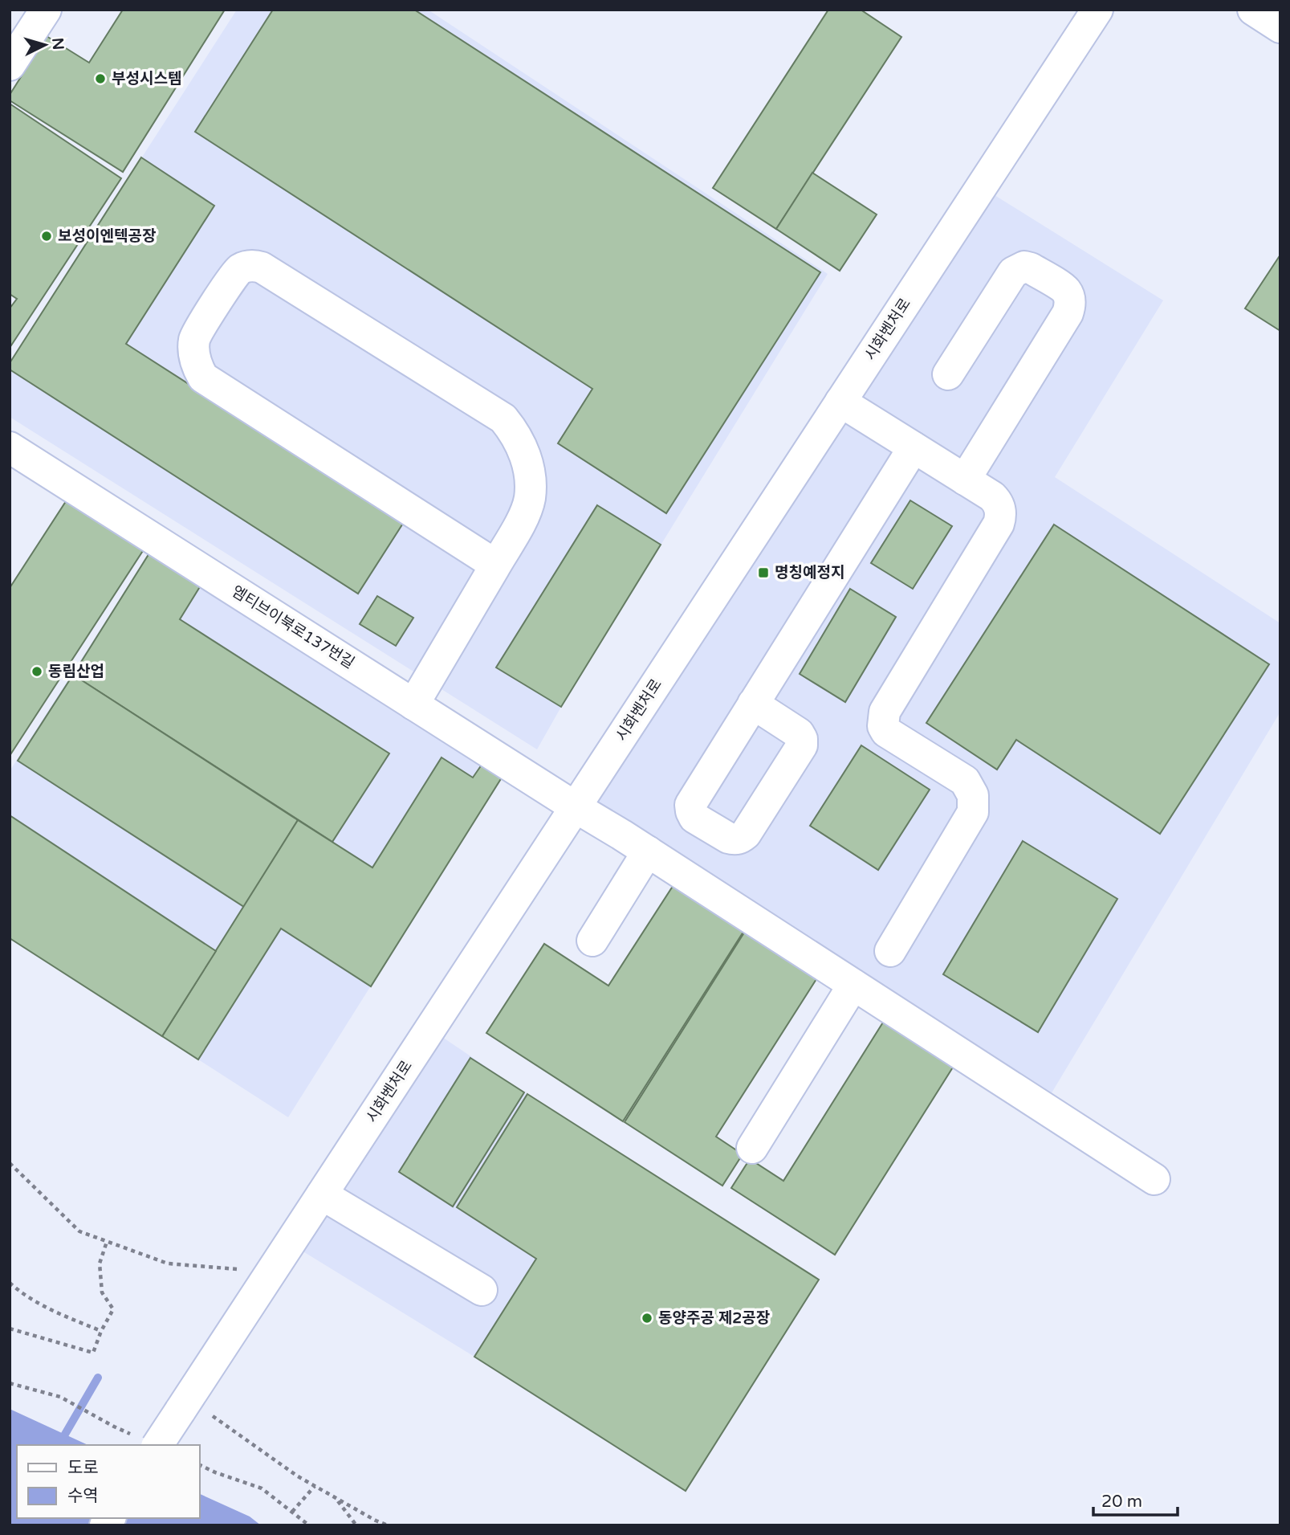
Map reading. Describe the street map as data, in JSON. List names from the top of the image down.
{
  "streets": {
    "street": ["시화벤처로", "엠티브이북로137번길"]
  },
  "crossings": [
    ["시화벤처로", "엠티브이북로137번길"]
  ],
  "places": {
    "other": [
      "부성시스템",
      "보성이엔텍공장",
      "동림산업",
      "동양주공 제2공장"
    ],
    "transit": ["명칭예정지"]
  },
  "legend": ["도로", "수역"],
  "scale_bar": "20 m",
  "north": "right"
}
